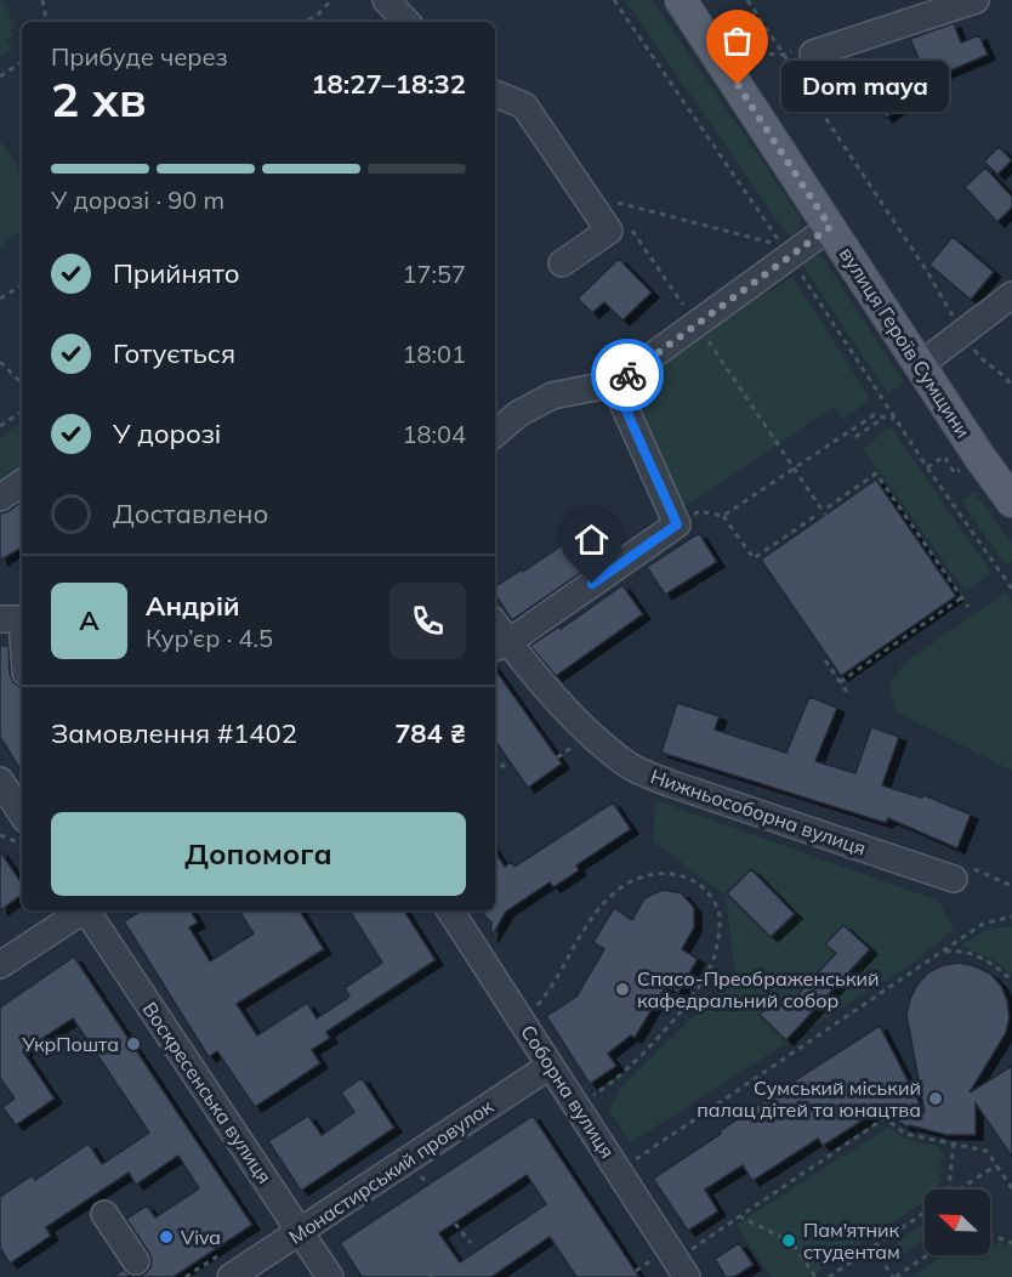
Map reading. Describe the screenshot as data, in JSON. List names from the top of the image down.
{
  "streets": {
    "main road": ["вулиця Героїв Сумщини"],
    "street": [
      "Нижньособорна вулиця",
      "Соборна вулиця",
      "Воскресенська вулиця",
      "Монастирський провулок"
    ]
  },
  "crossings": [
    ["Соборна вулиця", "Монастирський провулок"],
    ["Воскресенська вулиця", "Монастирський провулок"]
  ],
  "places": [
    "Dom maya",
    "Спасо-Преображенський кафедральний собор",
    "УкрПошта",
    "Сумський міський палац дітей та юнацтва",
    "Viva",
    "Пам'ятник студентам"
  ],
  "north": "top left",
  "page": {
    "heading": ["2 хв", "Прибуде через", "18:27–18:32"],
    "panel": [
      "Андрій",
      "Кур’єр · 4.5",
      "Замовлення #1402",
      "784 ₴"
    ],
    "bubble": "Dom maya",
    "bar": "У дорозі · 90 m",
    "list": [
      ["Прийнято", "17:57"],
      ["Готується", "18:01"],
      ["У дорозі", "18:04"],
      "Доставлено"
    ],
    "round": "А",
    "buttons": "Допомога"
  }
}
